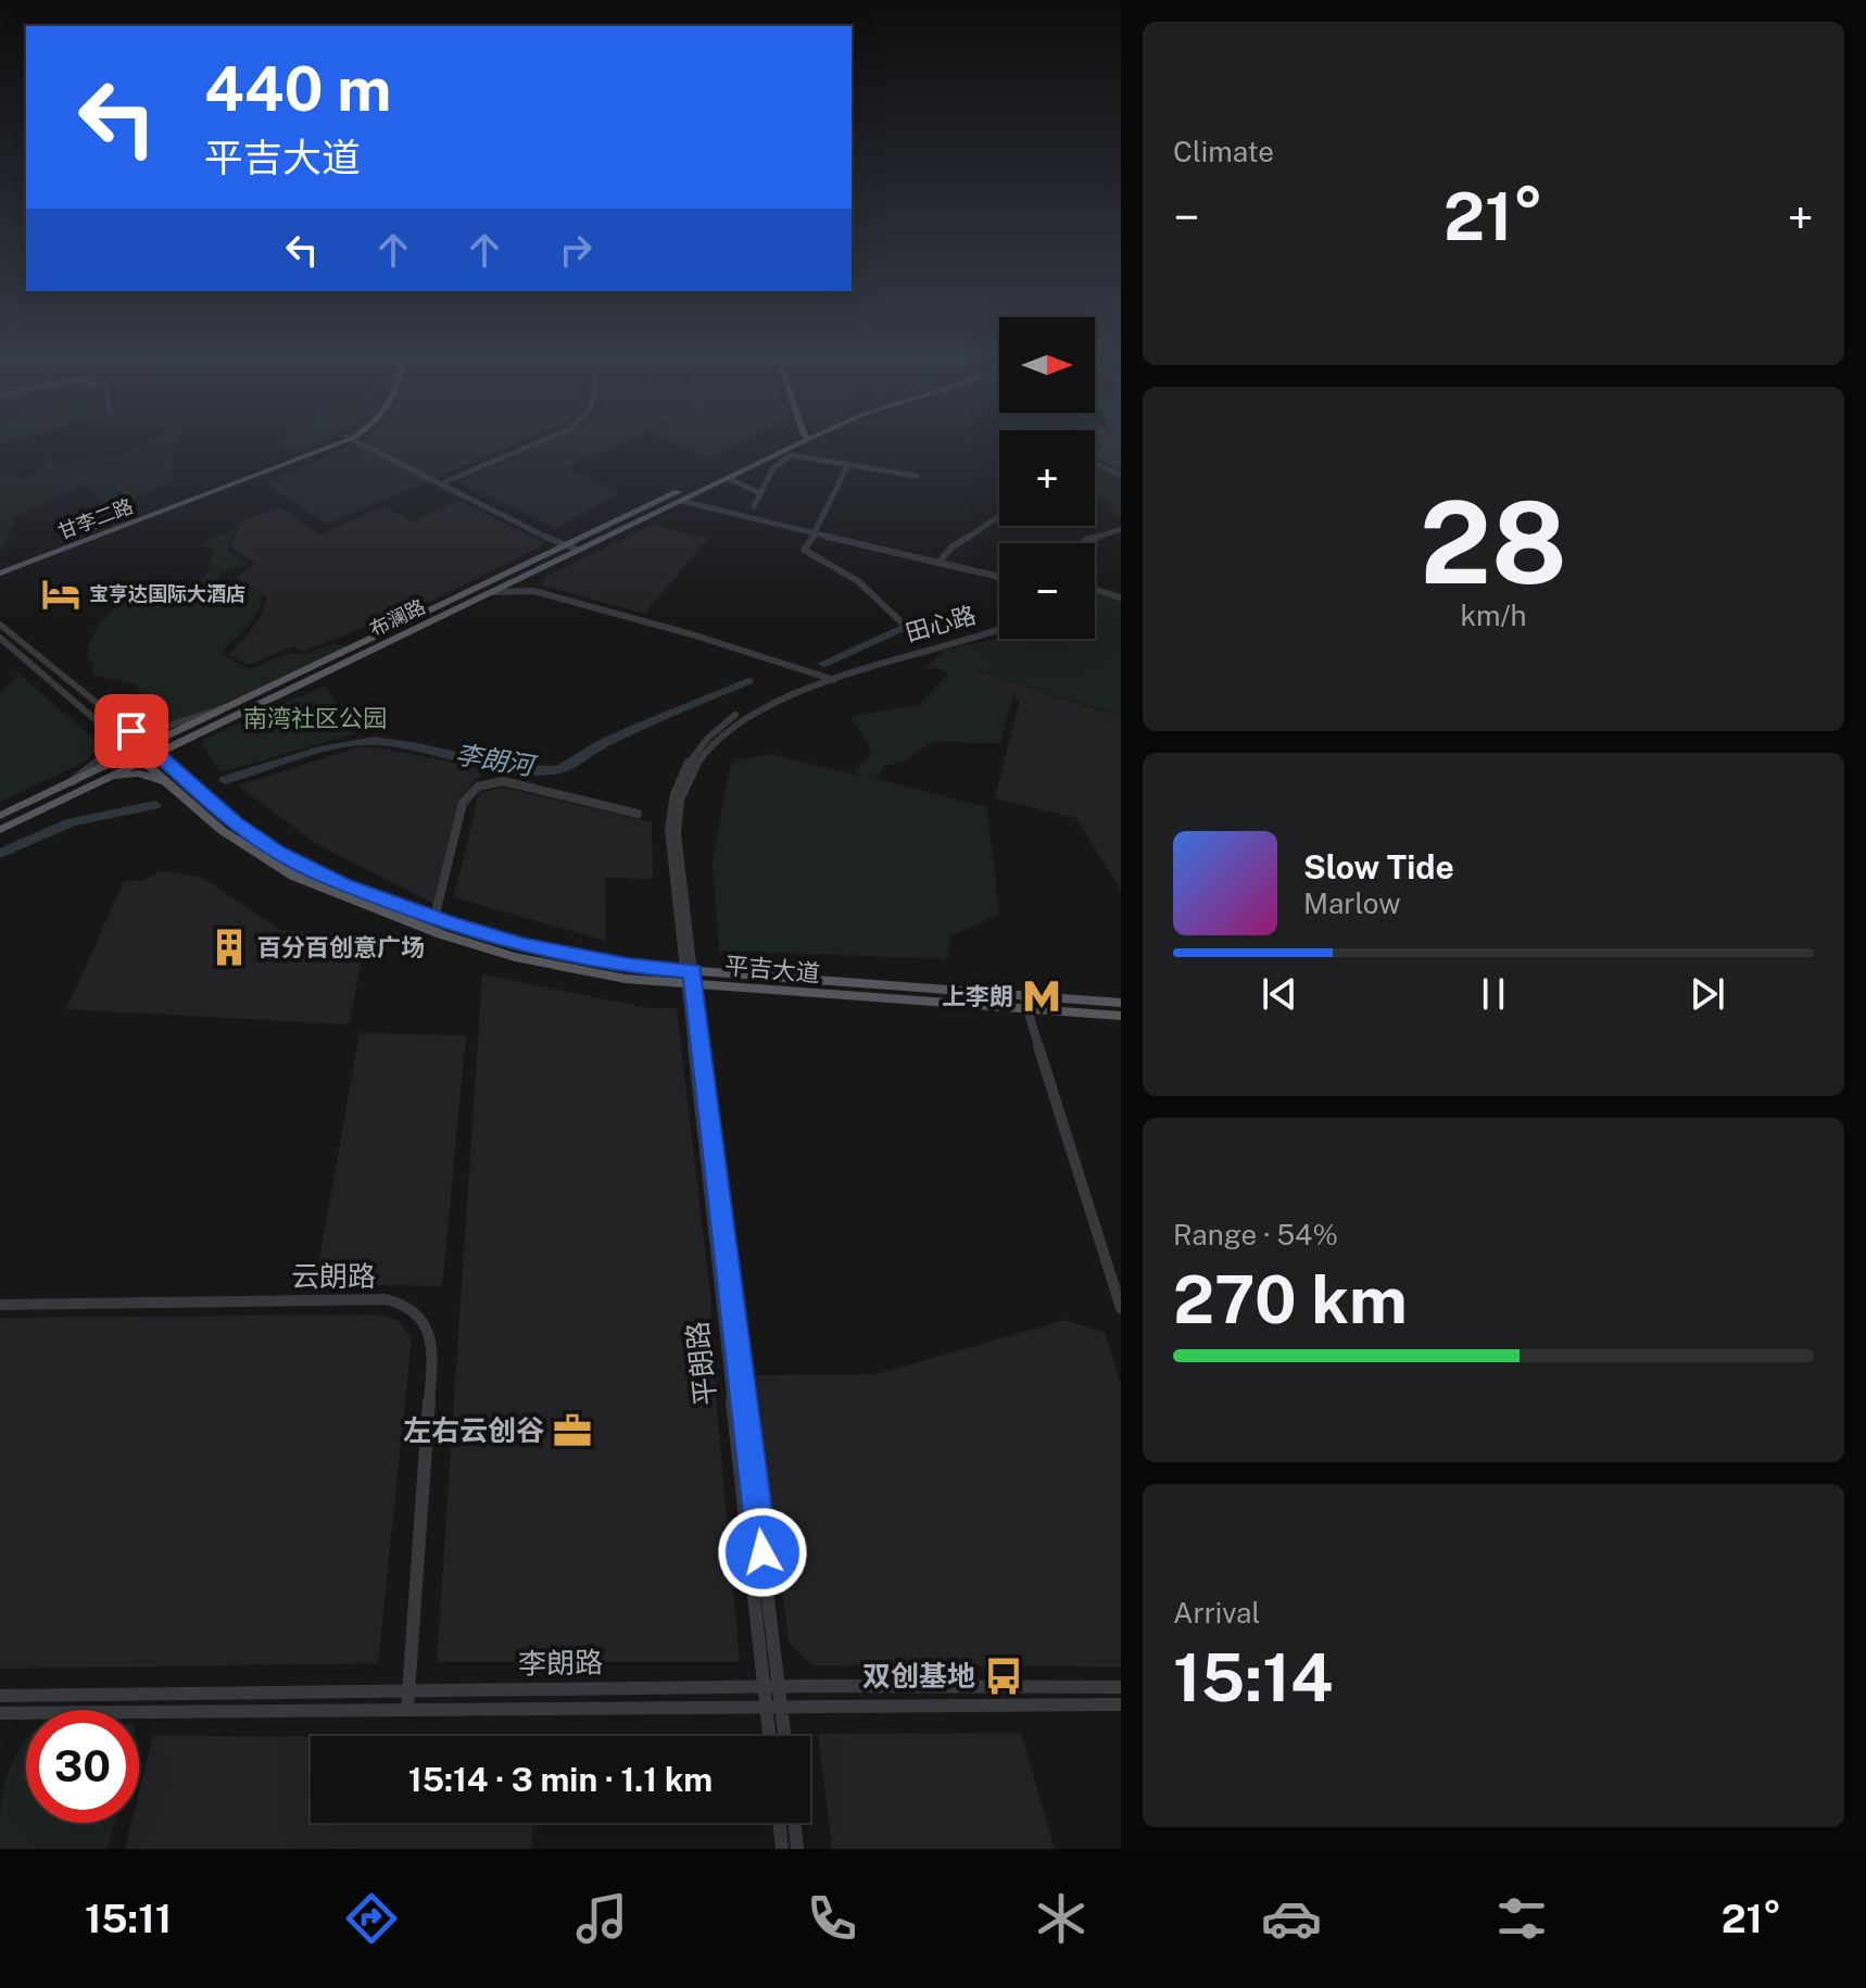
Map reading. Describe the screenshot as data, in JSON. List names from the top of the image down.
{
  "streets": {
    "main road": ["甘李二路", "布澜路", "平吉大道"],
    "street": [
      "田心路",
      "云朗路",
      "平朗路",
      "李朗路"
    ]
  },
  "crossings": [
    ["布澜路", "平吉大道"],
    ["田心路", "平吉大道"],
    ["田心路", "平朗路"],
    ["平吉大道", "平朗路"],
    ["云朗路", "李朗路"],
    ["平朗路", "李朗路"]
  ],
  "water": ["李朗河"],
  "parks": ["南湾社区公园"],
  "places": {
    "hotel": ["宝亨达国际大酒店"],
    "building": ["百分百创意广场"],
    "metro station": ["上李朗"],
    "office": ["左右云创谷"],
    "bus stop": ["双创基地"]
  },
  "north": "right",
  "page": {
    "tile": [
      "Climate",
      ["28", "km/h"],
      ["Range · 54%", "270 km"],
      ["Arrival", "15:14"]
    ],
    "turn": ["440 m", "平吉大道"],
    "heat": ["−", "21°", "+"],
    "map_buttons": ["+", "−"],
    "song": ["Slow Tide", "Marlow"],
    "limit": "30",
    "trip": "15:14 · 3 min · 1.1 km",
    "tabs": ["15:11", "21°"]
  }
}
